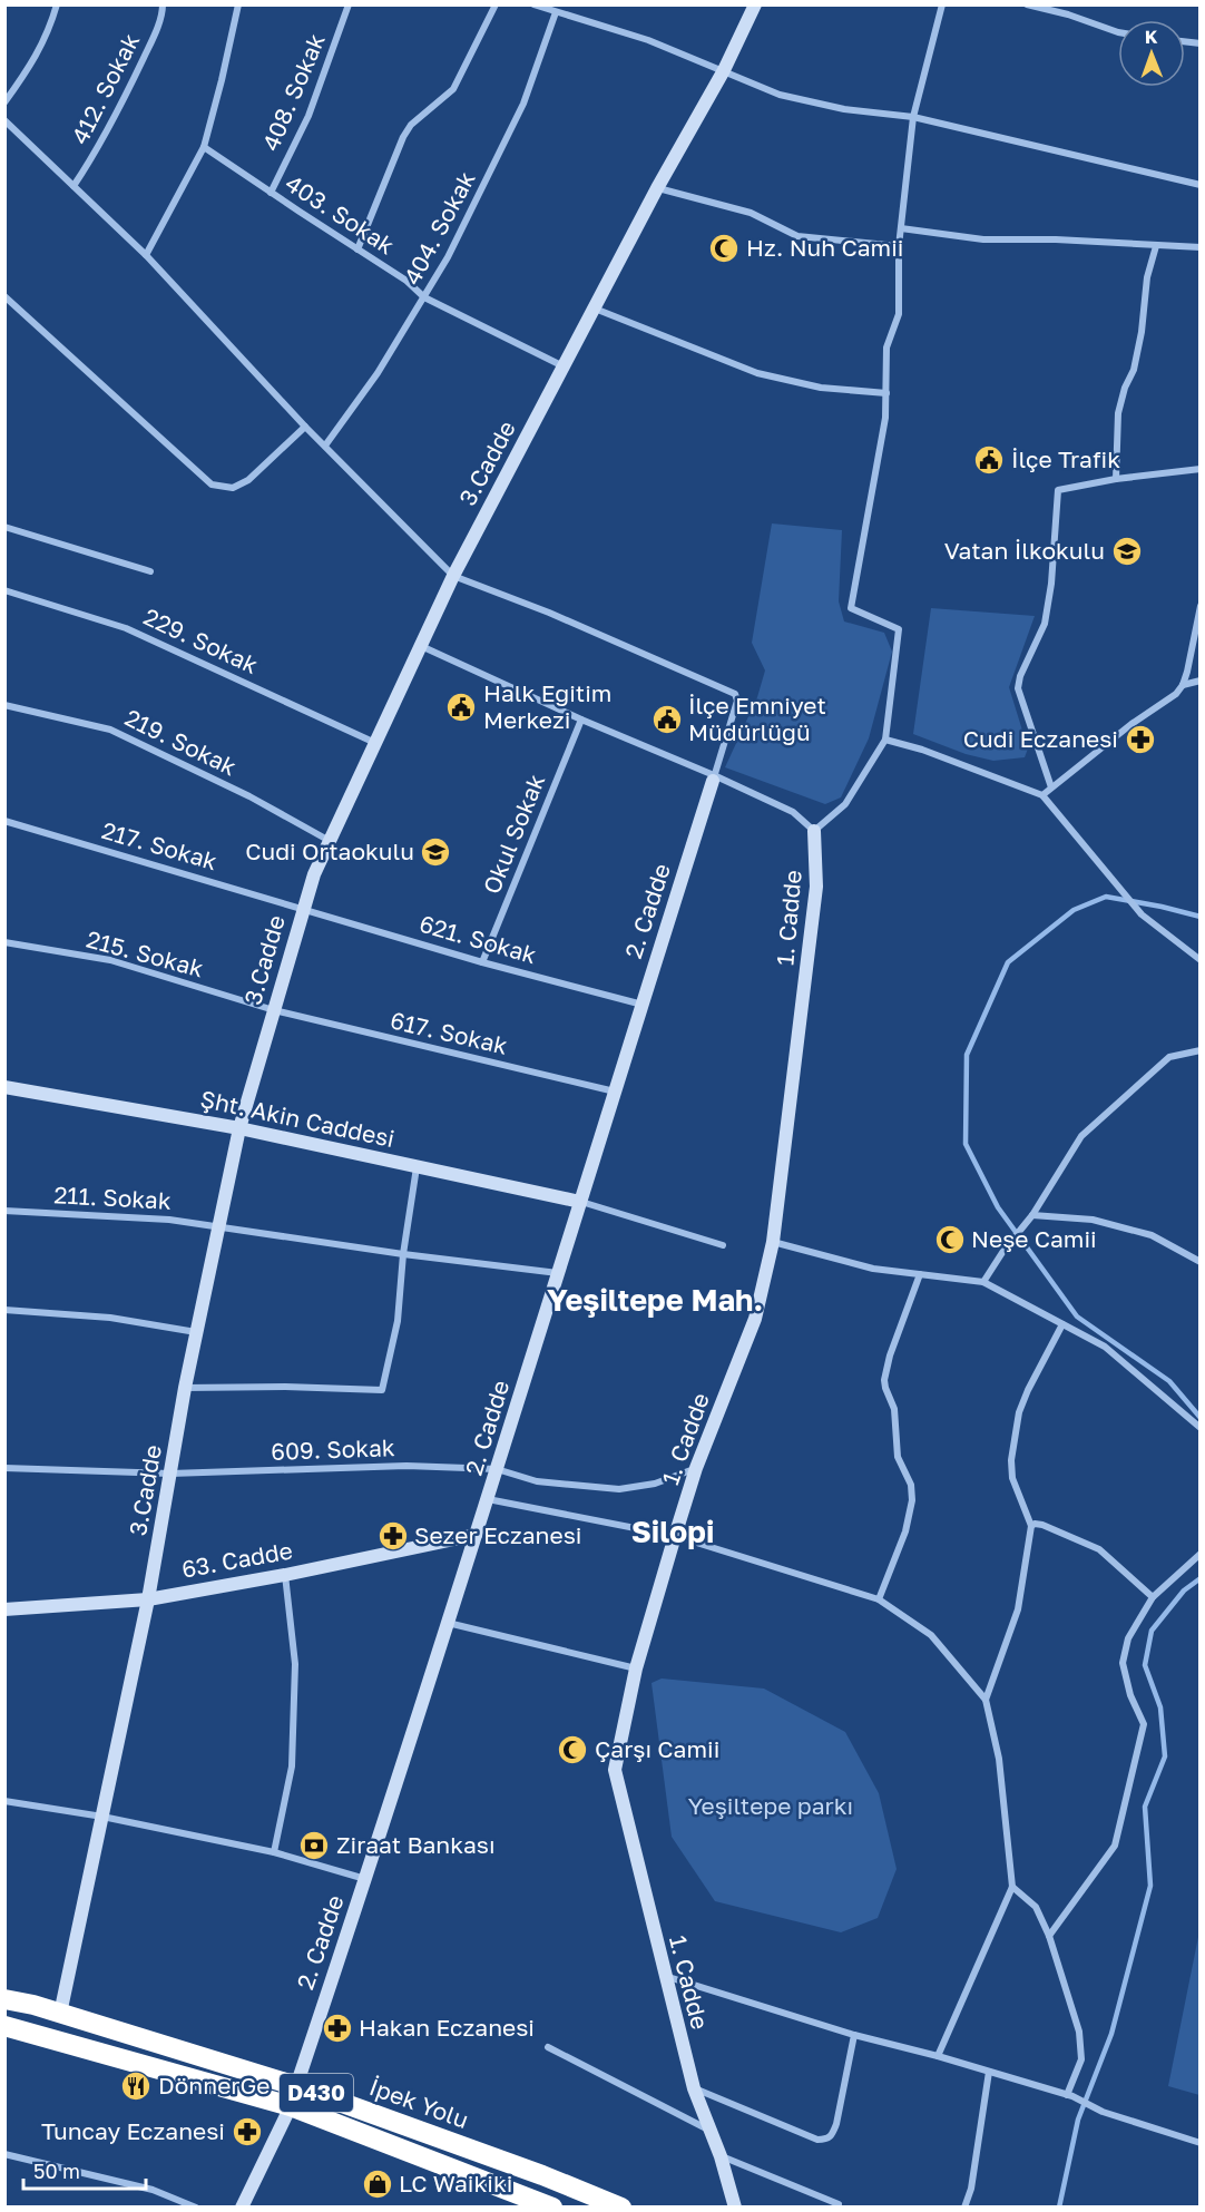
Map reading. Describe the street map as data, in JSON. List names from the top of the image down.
{
  "streets": {
    "highway": ["D430", "İpek Yolu"],
    "street": [
      "412. Sokak",
      "408. Sokak",
      "403. Sokak",
      "404. Sokak",
      "3.Cadde",
      "229. Sokak",
      "219. Sokak",
      "Okul Sokak",
      "217. Sokak",
      "2. Cadde",
      "1. Cadde",
      "621. Sokak",
      "215. Sokak",
      "617. Sokak",
      "Şht. Akin Caddesi",
      "211. Sokak",
      "609. Sokak",
      "63. Cadde"
    ]
  },
  "crossings": [
    ["408. Sokak", "403. Sokak"],
    ["403. Sokak", "404. Sokak"],
    ["403. Sokak", "3.Cadde"],
    ["3.Cadde", "229. Sokak"],
    ["3.Cadde", "219. Sokak"],
    ["3.Cadde", "217. Sokak"],
    ["3.Cadde", "621. Sokak"],
    ["3.Cadde", "215. Sokak"],
    ["3.Cadde", "617. Sokak"],
    ["3.Cadde", "Şht. Akin Caddesi"],
    ["3.Cadde", "211. Sokak"],
    ["3.Cadde", "609. Sokak"],
    ["3.Cadde", "63. Cadde"],
    ["3.Cadde", "İpek Yolu"],
    ["Okul Sokak", "621. Sokak"],
    ["217. Sokak", "621. Sokak"],
    ["2. Cadde", "621. Sokak"],
    ["2. Cadde", "617. Sokak"],
    ["2. Cadde", "Şht. Akin Caddesi"],
    ["2. Cadde", "211. Sokak"],
    ["2. Cadde", "609. Sokak"],
    ["2. Cadde", "63. Cadde"],
    ["2. Cadde", "İpek Yolu"],
    ["1. Cadde", "609. Sokak"],
    ["215. Sokak", "617. Sokak"]
  ],
  "districts": ["Yeşiltepe Mah.", "Silopi"],
  "parks": ["Yeşiltepe parkı"],
  "places": {
    "mosque": ["Hz. Nuh Camii", "Neşe Camii", "Çarşı Camii"],
    "public building": ["İlçe Trafik", "Halk Eğitim Merkezi", "İlçe Emniyet Müdürlüğü"],
    "school or university": ["Vatan İlkokulu", "Cudi Ortaokulu"],
    "pharmacy": [
      "Cudi Eczanesi",
      "Sezer Eczanesi",
      "Hakan Eczanesi",
      "Tuncay Eczanesi"
    ],
    "bank": ["Ziraat Bankası"],
    "restaurant": ["DönnerGe"],
    "shop": ["LC Waikiki"]
  },
  "scale_bar": "50 m",
  "north": "top"
}
